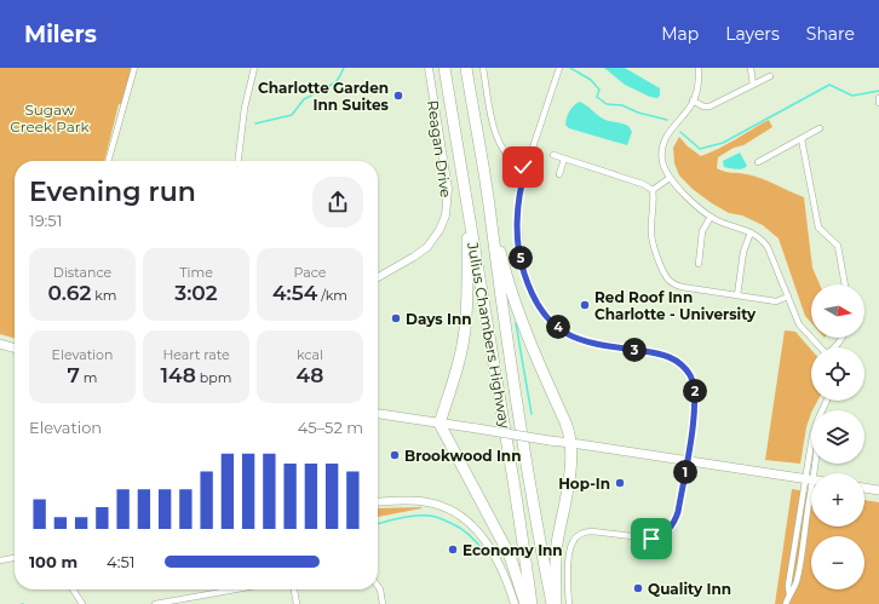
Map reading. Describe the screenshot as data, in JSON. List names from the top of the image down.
{
  "streets": {
    "highway": ["Julius Chambers Highway"],
    "street": ["Reagan Drive"]
  },
  "parks": ["Sugaw Creek Park"],
  "places": [
    "Charlotte Garden Inn Suites",
    "Red Roof Inn Charlotte - University",
    "Days Inn",
    "Brookwood Inn",
    "Hop-In",
    "Economy Inn",
    "Quality Inn"
  ],
  "north": "right",
  "page": {
    "header": "Milers",
    "nav": ["Map", "Layers", "Share"],
    "heading": ["Evening run", "19:51"],
    "stats": [
      ["Distance", "0.62 km"],
      ["Time", "3:02"],
      ["Pace", "4:54 /km"],
      ["Elevation", "7 m"],
      ["Heart rate", "148 bpm"],
      ["kcal", "48"]
    ],
    "pins": [
      "5",
      "4",
      "3",
      "2",
      "1"
    ],
    "map_buttons": ["+", "−"],
    "chart": ["Elevation", "45–52 m"],
    "list": [
      {
        "name": "100 m",
        "note": "4:51"
      }
    ]
  }
}
